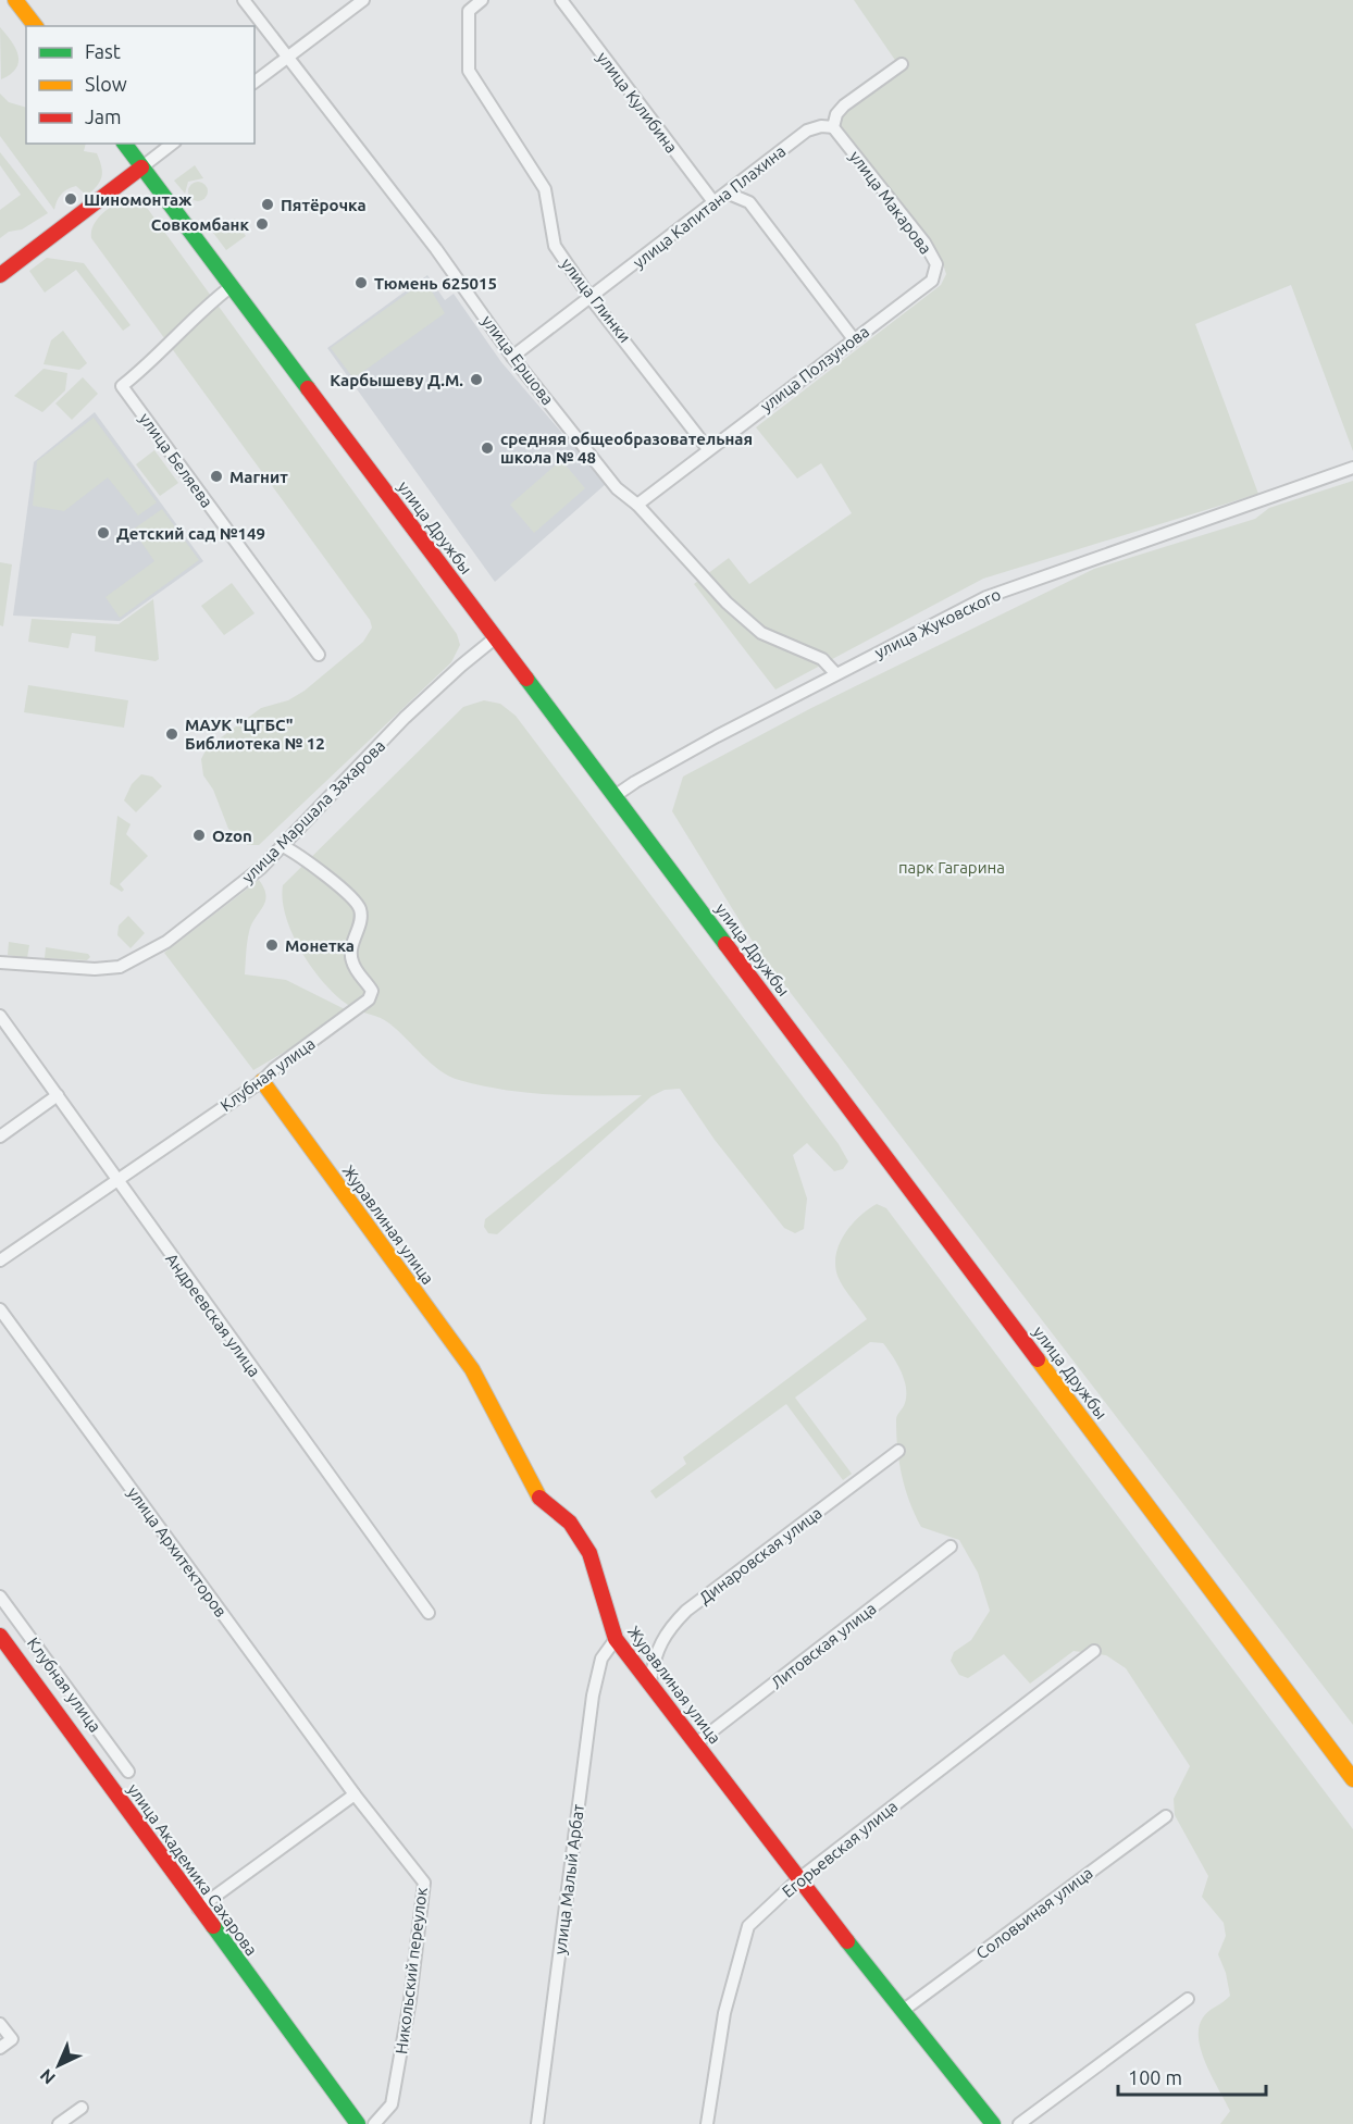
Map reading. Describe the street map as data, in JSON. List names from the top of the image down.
{
  "streets": {
    "main road": ["улица Дружбы", "Журавлиная улица", "улица Академика Сахарова"],
    "street": [
      "улица Кулибина",
      "улица Макарова",
      "улица Капитана Плахина",
      "улица Глинки",
      "улица Ершова",
      "улица Ползунова",
      "улица Беляева",
      "улица Жуковского",
      "улица Маршала Захарова",
      "Клубная улица",
      "Андреевская улица",
      "улица Архитекторов",
      "Динаровская улица",
      "Литовская улица",
      "Егорьевская улица",
      "улица Малый Арбат",
      "Соловьиная улица",
      "Никольский переулок"
    ]
  },
  "crossings": [
    ["улица Кулибина", "улица Капитана Плахина"],
    ["улица Макарова", "улица Капитана Плахина"],
    ["улица Макарова", "улица Ползунова"],
    ["улица Капитана Плахина", "улица Глинки"],
    ["улица Капитана Плахина", "улица Ершова"],
    ["улица Глинки", "улица Ползунова"],
    ["улица Ершова", "улица Ползунова"],
    ["улица Ершова", "улица Жуковского"],
    ["улица Беляева", "улица Дружбы"],
    ["улица Дружбы", "улица Жуковского"],
    ["улица Дружбы", "улица Маршала Захарова"],
    ["улица Маршала Захарова", "Клубная улица"],
    ["Клубная улица", "Журавлиная улица"],
    ["Клубная улица", "Андреевская улица"],
    ["Журавлиная улица", "Динаровская улица"],
    ["Журавлиная улица", "Литовская улица"],
    ["Журавлиная улица", "Егорьевская улица"],
    ["Журавлиная улица", "улица Малый Арбат"],
    ["Журавлиная улица", "Соловьиная улица"],
    ["улица Архитекторов", "Никольский переулок"]
  ],
  "parks": ["парк Гагарина"],
  "places": [
    "Шиномонтаж",
    "Пятёрочка",
    "Совкомбанк",
    "Тюмень 625015",
    "Карбышеву Д.М.",
    "средняя общеобразовательная школа № 48",
    "Магнит",
    "Детский сад №149",
    "МАУК \"ЦГБС\" Библиотека № 12",
    "Ozon",
    "Монетка"
  ],
  "legend": ["Fast", "Slow", "Jam"],
  "scale_bar": "100 m",
  "north": "bottom left"
}
